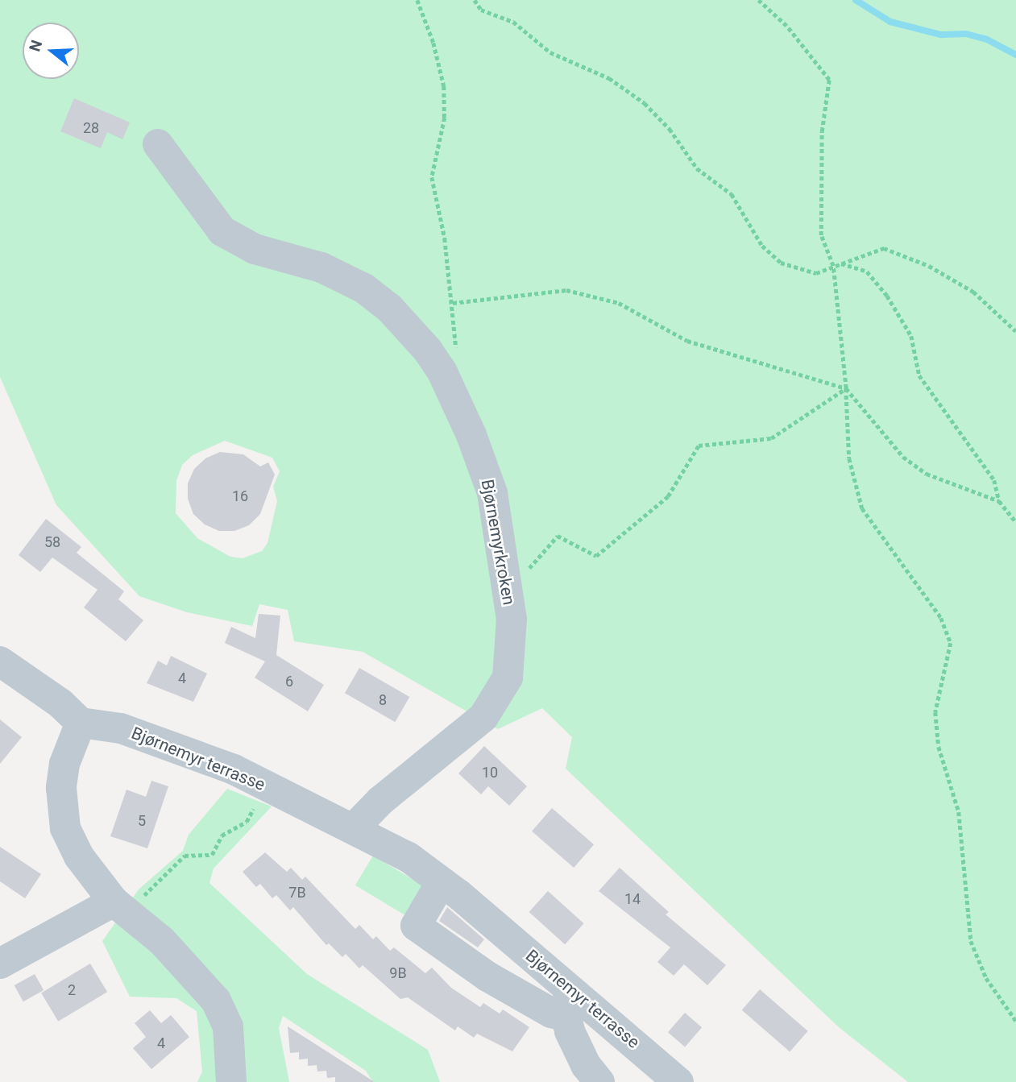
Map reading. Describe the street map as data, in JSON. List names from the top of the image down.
{
  "streets": {
    "street": ["Bjørnemyrkroken", "Bjørnemyr terrasse"]
  },
  "crossings": [
    ["Bjørnemyrkroken", "Bjørnemyr terrasse"]
  ],
  "house_numbers": [
    "28",
    "16",
    "58",
    "4",
    "6",
    "8",
    "10",
    "5",
    "7B",
    "14",
    "9B",
    "2",
    "4"
  ],
  "north": "left"
}
